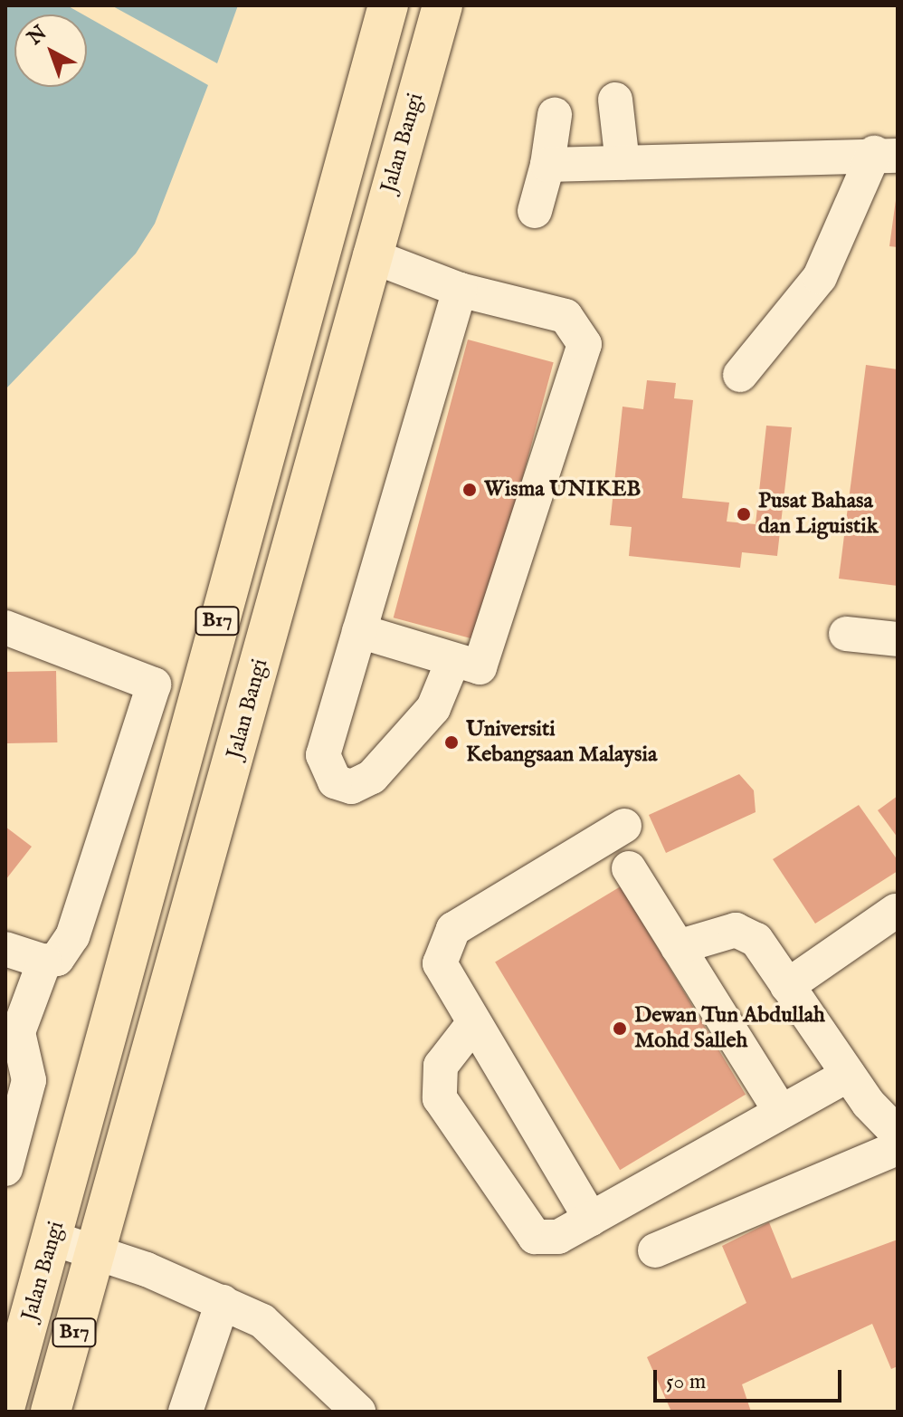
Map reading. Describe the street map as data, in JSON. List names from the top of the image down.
{
  "streets": {
    "main road": ["Jalan Bangi", "B17"]
  },
  "places": [
    "Wisma UNIKEB",
    "Pusat Bahasa dan Liguistik",
    "Universiti Kebangsaan Malaysia",
    "Dewan Tun Abdullah Mohd Salleh"
  ],
  "scale_bar": "50 m",
  "north": "top left"
}
